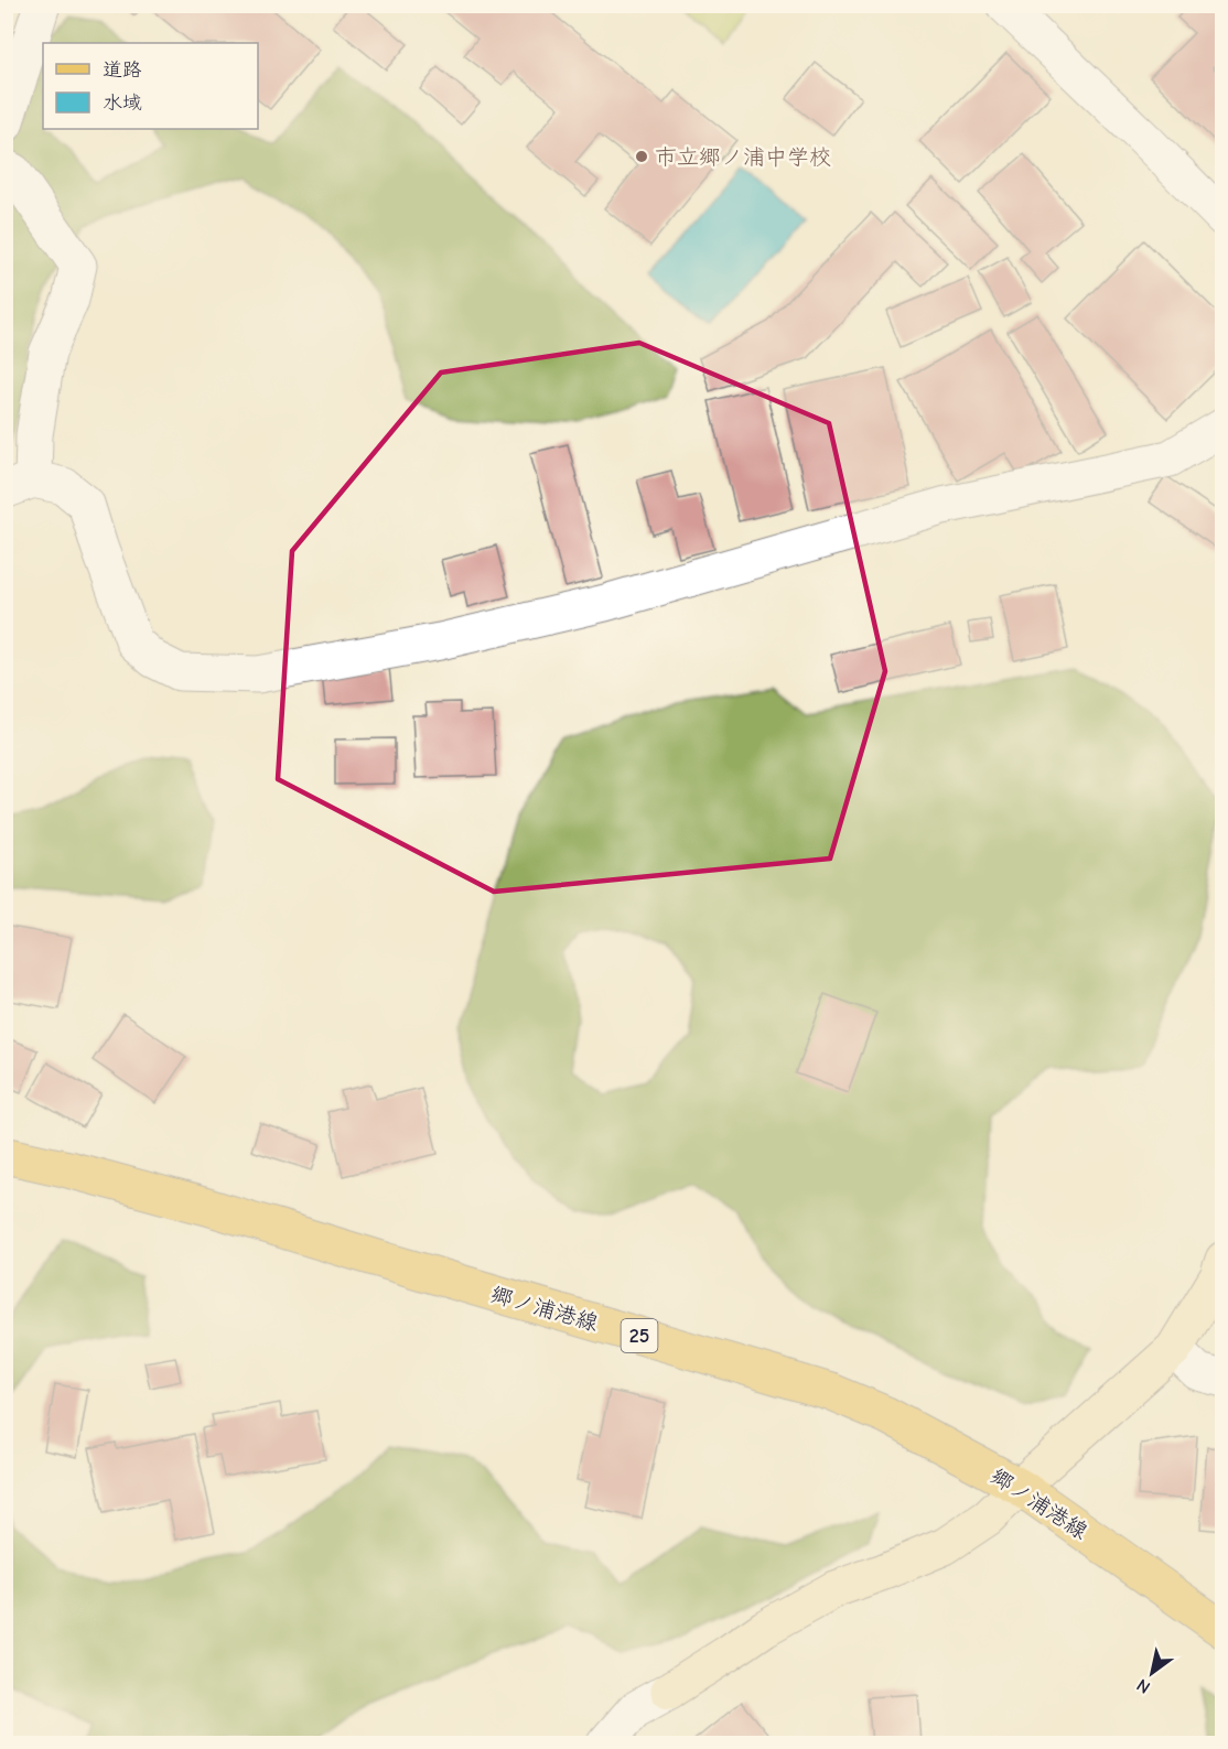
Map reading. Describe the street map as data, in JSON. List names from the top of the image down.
{
  "streets": {
    "main road": ["郷ノ浦港線", "25"]
  },
  "places": ["市立郷ノ浦中学校"],
  "legend": ["道路", "水域"],
  "north": "bottom left"
}
